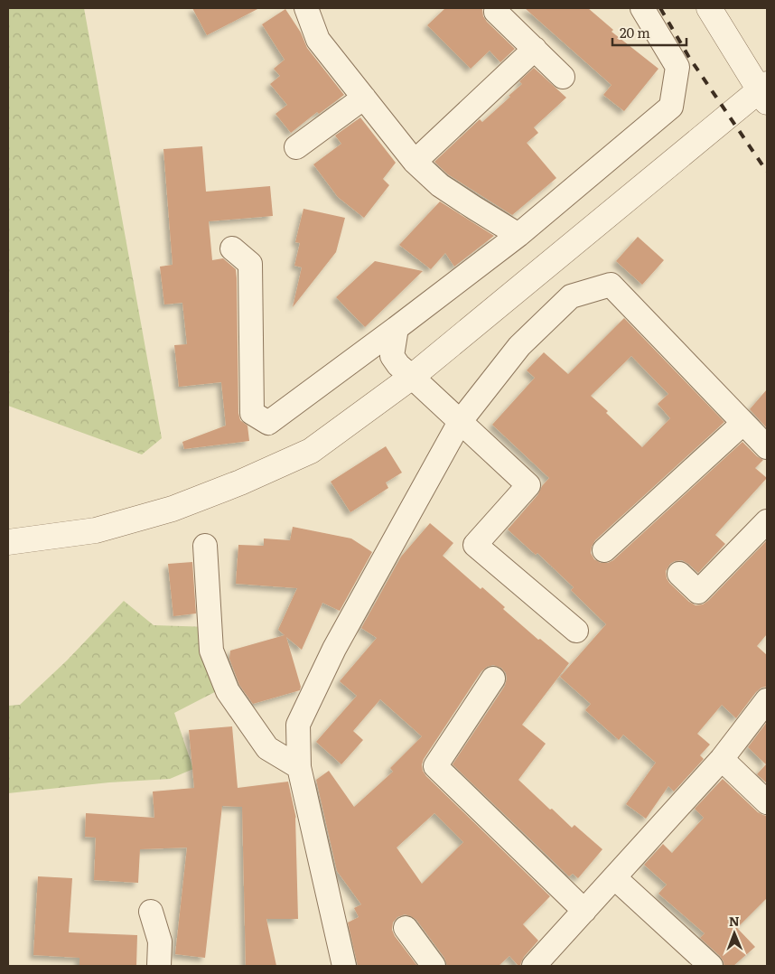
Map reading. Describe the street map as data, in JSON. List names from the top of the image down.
{
  "scale_bar": "20 m",
  "north": "top"
}
